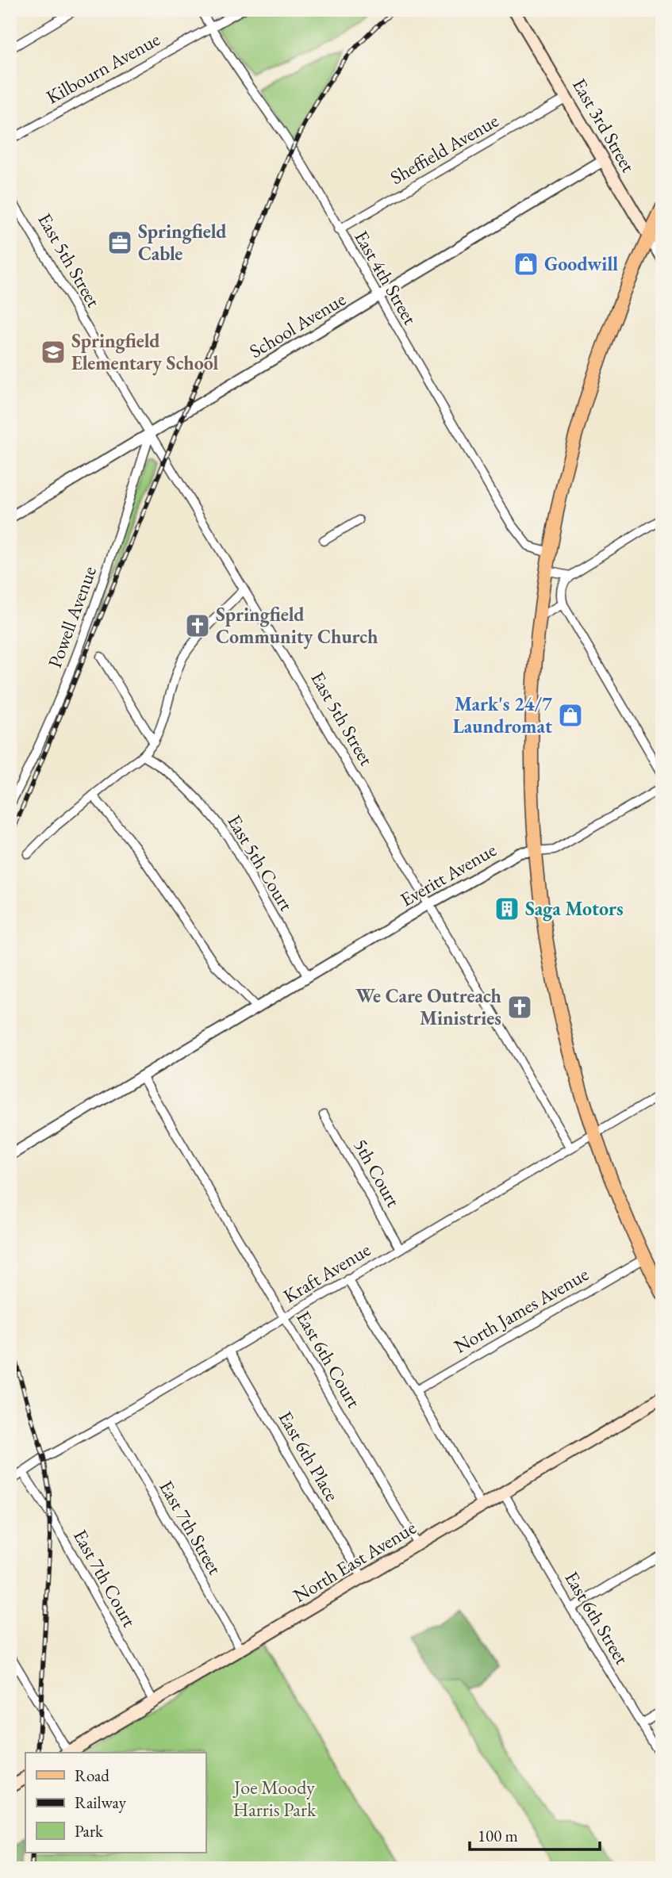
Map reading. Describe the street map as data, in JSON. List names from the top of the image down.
{
  "streets": {
    "main road": ["East 3rd Street", "North East Avenue"],
    "street": [
      "Kilbourn Avenue",
      "Sheffield Avenue",
      "East 5th Street",
      "East 4th Street",
      "School Avenue",
      "Powell Avenue",
      "East 5th Court",
      "Everitt Avenue",
      "5th Court",
      "Kraft Avenue",
      "North James Avenue",
      "East 6th Court",
      "East 6th Place",
      "East 7th Street",
      "East 7th Court",
      "East 6th Street"
    ]
  },
  "crossings": [
    ["Kilbourn Avenue", "East 4th Street"],
    ["East 3rd Street", "Sheffield Avenue"],
    ["East 3rd Street", "School Avenue"],
    ["Sheffield Avenue", "East 4th Street"],
    ["East 5th Street", "School Avenue"],
    ["East 5th Street", "Powell Avenue"],
    ["East 5th Street", "Everitt Avenue"],
    ["East 5th Street", "Kraft Avenue"],
    ["East 4th Street", "School Avenue"],
    ["School Avenue", "Powell Avenue"],
    ["East 5th Court", "Everitt Avenue"],
    ["Everitt Avenue", "East 6th Court"],
    ["5th Court", "Kraft Avenue"],
    ["Kraft Avenue", "East 6th Court"],
    ["Kraft Avenue", "East 6th Place"],
    ["Kraft Avenue", "East 7th Street"],
    ["Kraft Avenue", "East 7th Court"],
    ["East 6th Court", "North East Avenue"],
    ["East 6th Place", "North East Avenue"],
    ["East 7th Street", "North East Avenue"],
    ["North East Avenue", "East 7th Court"],
    ["North East Avenue", "East 6th Street"]
  ],
  "parks": ["Joe Moody Harris Park"],
  "places": {
    "office": ["Springfield Cable"],
    "shop": ["Goodwill", "Mark's 24/7 Laundromat"],
    "school or university": ["Springfield Elementary School"],
    "church": ["Springfield Community Church", "We Care Outreach Ministries"],
    "building": ["Saga Motors"]
  },
  "legend": ["Road", "Railway", "Park"],
  "scale_bar": "100 m"
}
